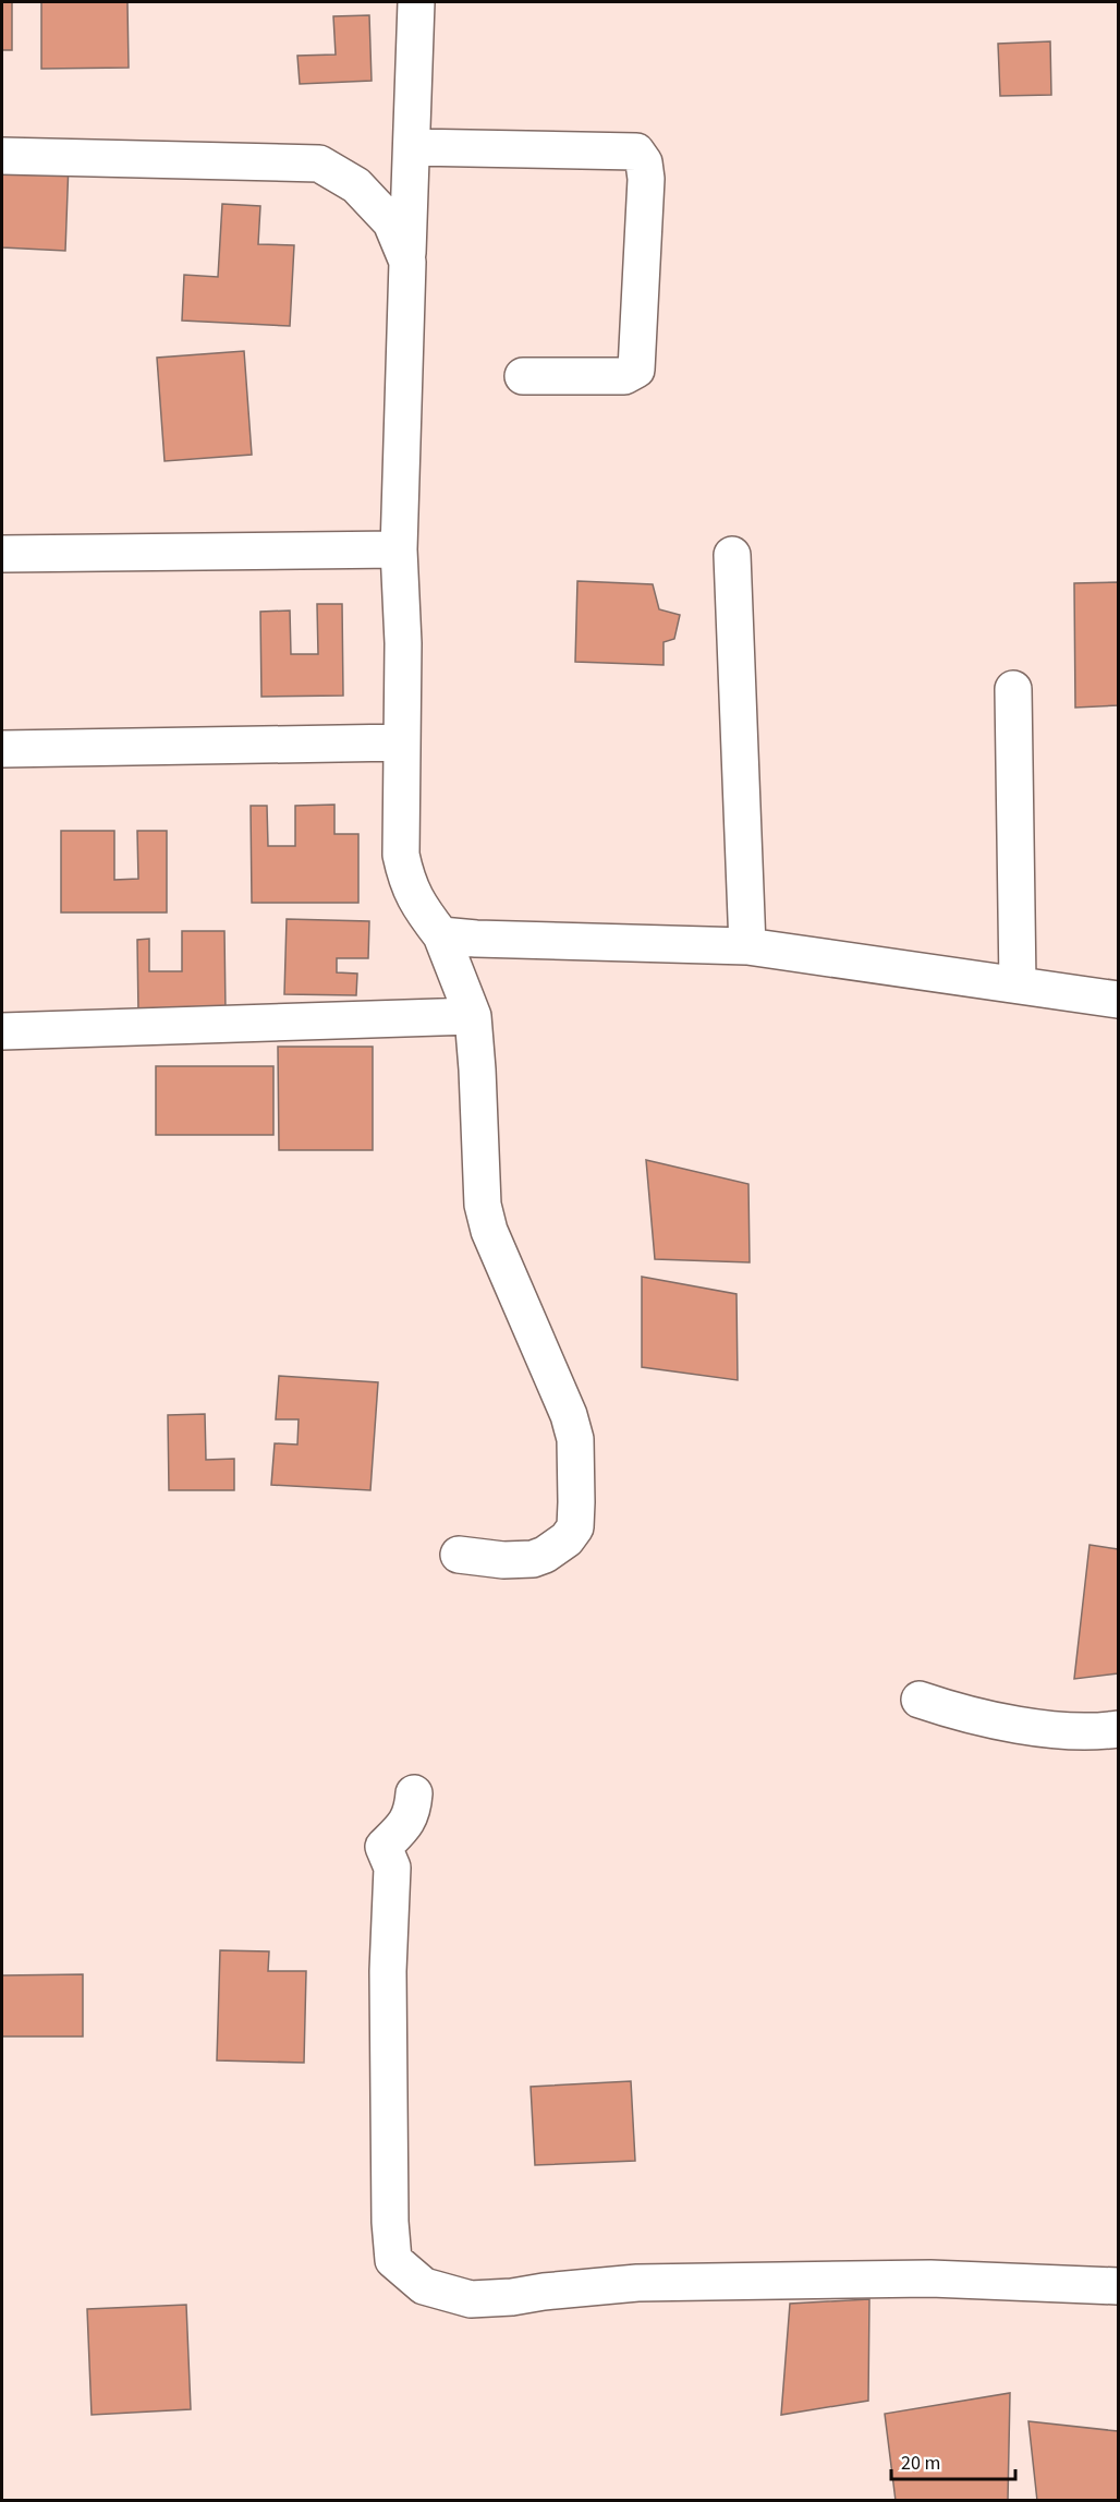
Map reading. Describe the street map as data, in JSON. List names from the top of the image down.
{
  "scale_bar": "20 m"
}
